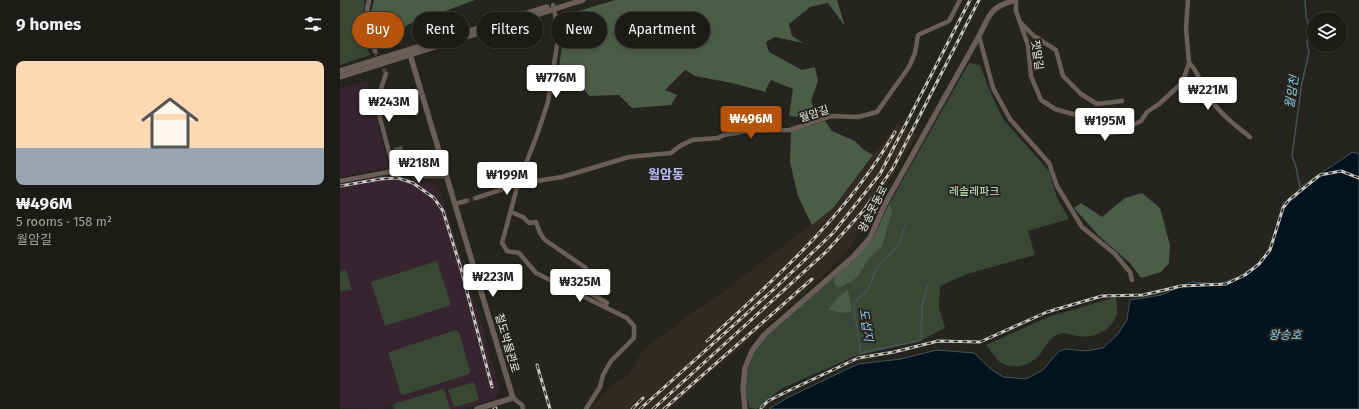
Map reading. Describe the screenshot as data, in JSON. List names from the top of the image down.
{
  "streets": {
    "street": [
      "잿말길",
      "월암길",
      "왕송못동로",
      "철도박물관로"
    ]
  },
  "crossings": [
    ["잿말길", "왕송못동로"]
  ],
  "districts": ["월암동"],
  "water": ["월암천", "도섭지", "왕송호"],
  "parks": ["레솔레파크"],
  "page": {
    "heading": "9 homes",
    "chip": [
      "Buy",
      "Rent",
      "Filters",
      "New",
      "Apartment"
    ],
    "list": [
      {
        "name": "₩496M",
        "note": "5 rooms · 158 m² · 월암길"
      }
    ],
    "price": [
      "₩776M",
      "₩221M",
      "₩243M",
      "₩496M",
      "₩195M",
      "₩218M",
      "₩199M",
      "₩223M",
      "₩325M"
    ]
  }
}
